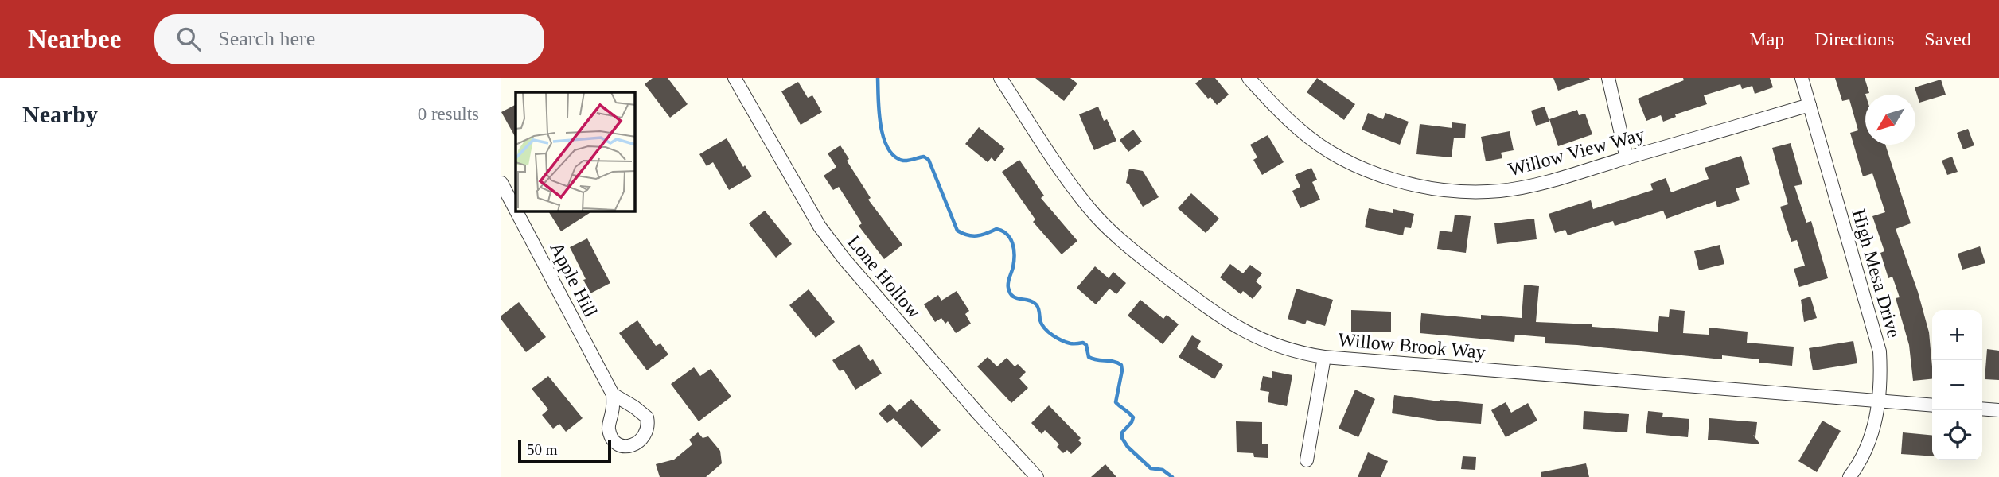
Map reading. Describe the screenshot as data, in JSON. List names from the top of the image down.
{
  "streets": {
    "street": [
      "Willow View Way",
      "High Mesa Drive",
      "Lone Hollow",
      "Apple Hill",
      "Willow Brook Way"
    ]
  },
  "crossings": [
    ["Willow View Way", "High Mesa Drive"],
    ["High Mesa Drive", "Willow Brook Way"]
  ],
  "scale_bar": "50 m",
  "north": "bottom left",
  "page": {
    "header": "Nearbee",
    "search": "Search here",
    "nav": ["Map", "Directions", "Saved"],
    "heading": ["Nearby", "0 results"],
    "map_buttons": ["+", "−"],
    "scale": "50 m"
  }
}
